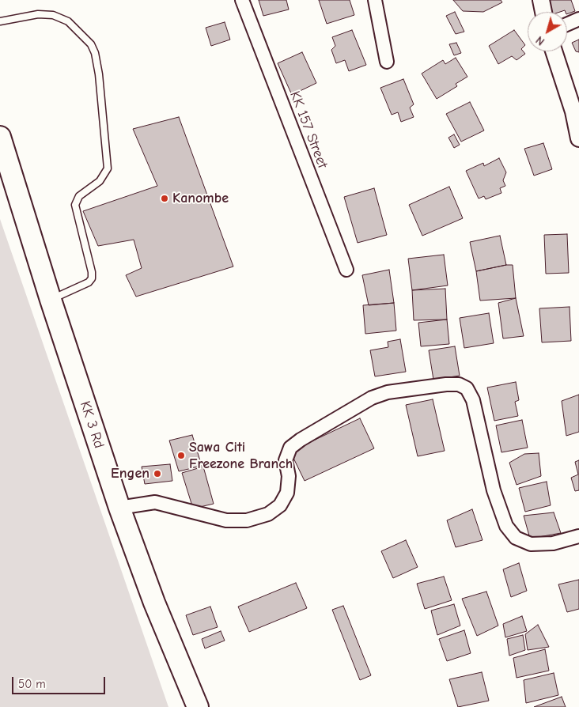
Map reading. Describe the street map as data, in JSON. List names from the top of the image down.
{
  "streets": {
    "highway": ["KK 3 Rd"],
    "street": ["KK 157 Street"]
  },
  "places": ["Kanombe", "Sawa Citi Freezone Branch", "Engen"],
  "scale_bar": "50 m",
  "north": "bottom left"
}
